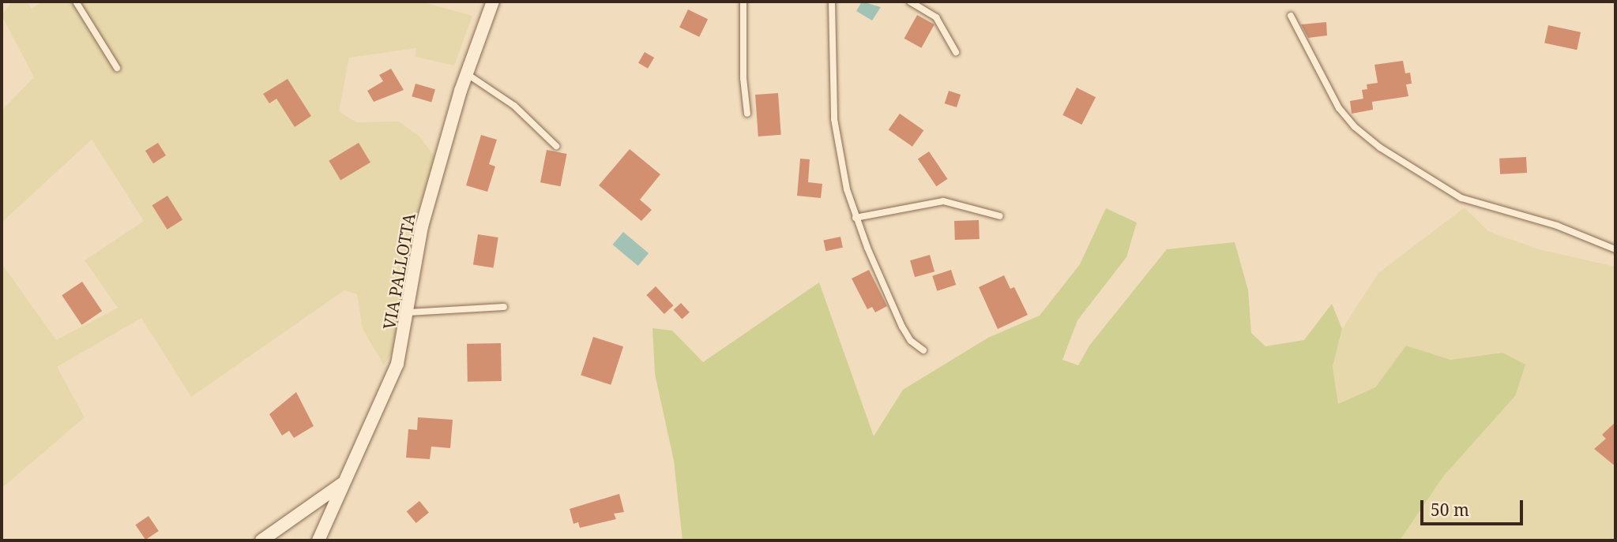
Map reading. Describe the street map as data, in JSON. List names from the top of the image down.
{
  "streets": {
    "street": ["VIA PALLOTTA"]
  },
  "scale_bar": "50 m"
}
